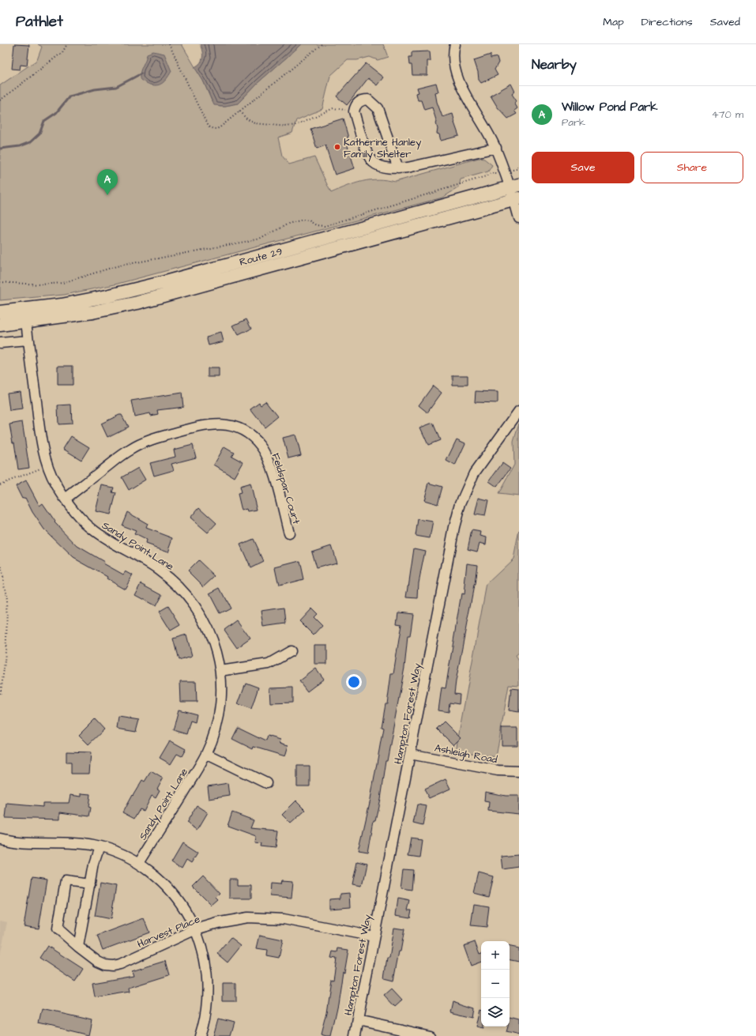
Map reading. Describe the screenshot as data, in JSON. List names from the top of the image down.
{
  "streets": {
    "main road": ["Route 29"],
    "street": [
      "Feldspar Court",
      "Sandy Point Lane",
      "Hampton Forest Way",
      "Ashleigh Road",
      "Harvest Place"
    ]
  },
  "crossings": [
    ["Route 29", "Sandy Point Lane"],
    ["Feldspar Court", "Sandy Point Lane"],
    ["Hampton Forest Way", "Ashleigh Road"],
    ["Hampton Forest Way", "Harvest Place"]
  ],
  "places": ["Katherine Hanley Family Shelter"],
  "page": {
    "header": "Pathlet",
    "nav": ["Map", "Directions", "Saved"],
    "heading": "Nearby",
    "list": [
      {
        "mark": "A",
        "name": "Willow Pond Park",
        "note": "Park",
        "value": "470 m"
      }
    ],
    "buttons": ["Save", "Share"],
    "pins": "A",
    "map_buttons": ["+", "−"]
  }
}
